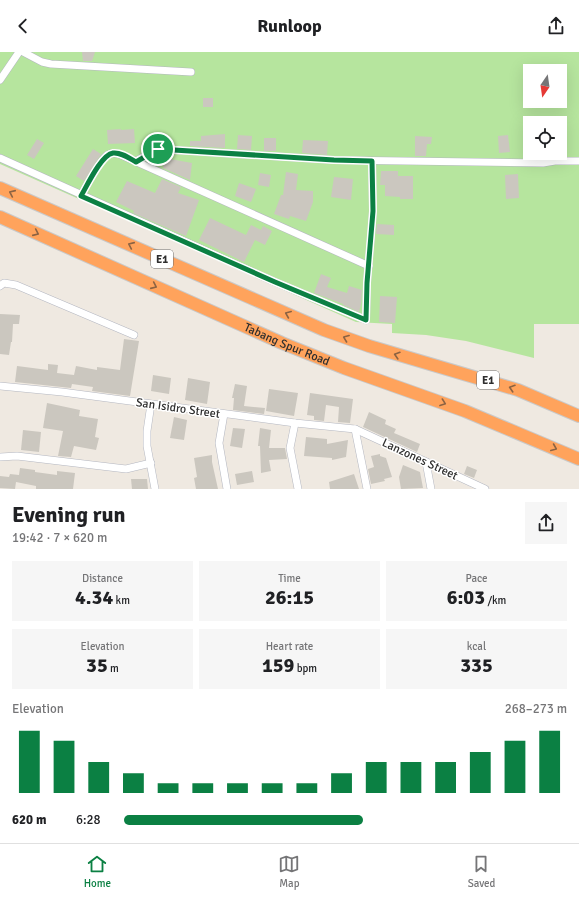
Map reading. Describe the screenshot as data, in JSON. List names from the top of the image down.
{
  "streets": {
    "highway": ["E1", "Tabang Spur Road"],
    "street": ["San Isidro Street", "Lanzones Street"]
  },
  "crossings": [
    ["San Isidro Street", "Lanzones Street"]
  ],
  "north": "bottom",
  "page": {
    "header": "Runloop",
    "heading": ["Evening run", "19:42 · 7 × 620 m"],
    "stats": [
      ["Distance", "4.34 km"],
      ["Time", "26:15"],
      ["Pace", "6:03 /km"],
      ["Elevation", "35 m"],
      ["Heart rate", "159 bpm"],
      ["kcal", "335"]
    ],
    "chart": ["Elevation", "268–273 m"],
    "list": [
      {
        "name": "620 m",
        "note": "6:28"
      }
    ],
    "tabs": ["Home", "Map", "Saved"]
  }
}
